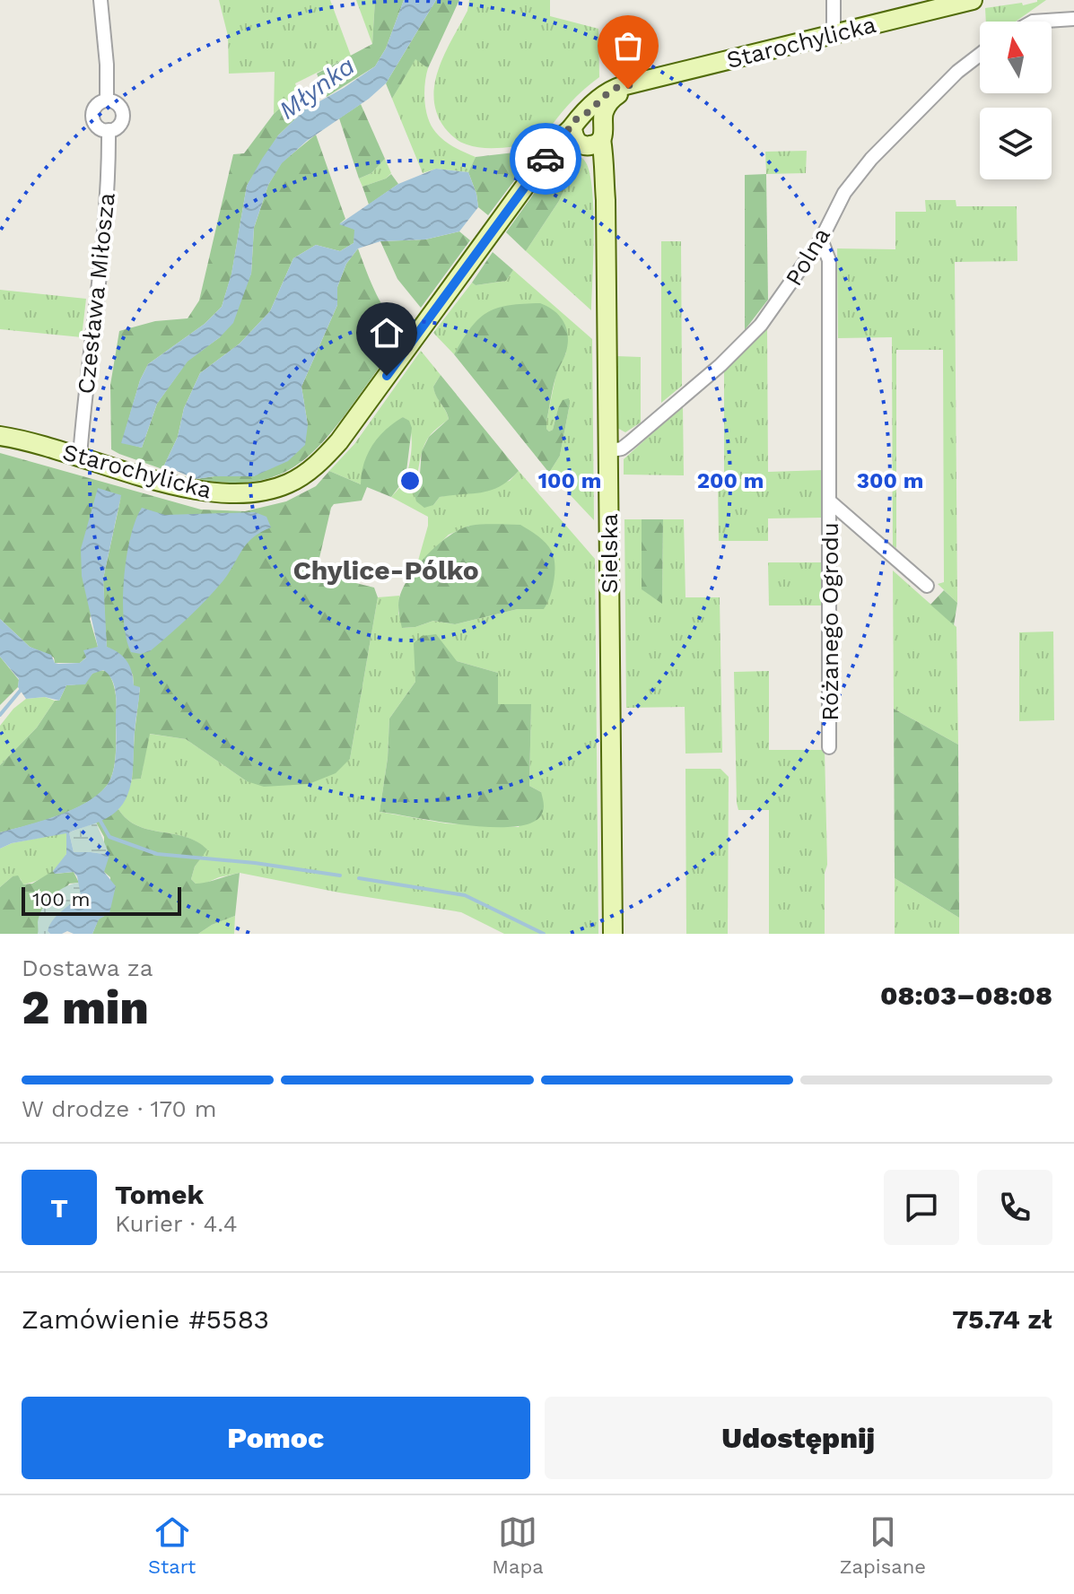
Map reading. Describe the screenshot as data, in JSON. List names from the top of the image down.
{
  "streets": {
    "street": [
      "Starochylicka",
      "Polna",
      "Czesława Miłosza",
      "Sielska",
      "Różanego Ogrodu"
    ]
  },
  "crossings": [
    ["Starochylicka", "Czesława Miłosza"],
    ["Starochylicka", "Sielska"],
    ["Polna", "Sielska"],
    ["Polna", "Różanego Ogrodu"]
  ],
  "districts": ["Chylice-Pólko"],
  "water": ["Młynka"],
  "scale_bar": "100 m",
  "north": "top",
  "page": {
    "scale": "100 m",
    "heading": ["2 min", "Dostawa za", "08:03–08:08"],
    "panel": [
      "Tomek",
      "Kurier · 4.4",
      "Zamówienie #5583",
      "75.74 zł"
    ],
    "bar": "W drodze · 170 m",
    "round": "T",
    "buttons": ["Pomoc", "Udostępnij"],
    "tabs": ["Start", "Mapa", "Zapisane"]
  },
  "rings": ["100 m", "200 m", "300 m"]
}
